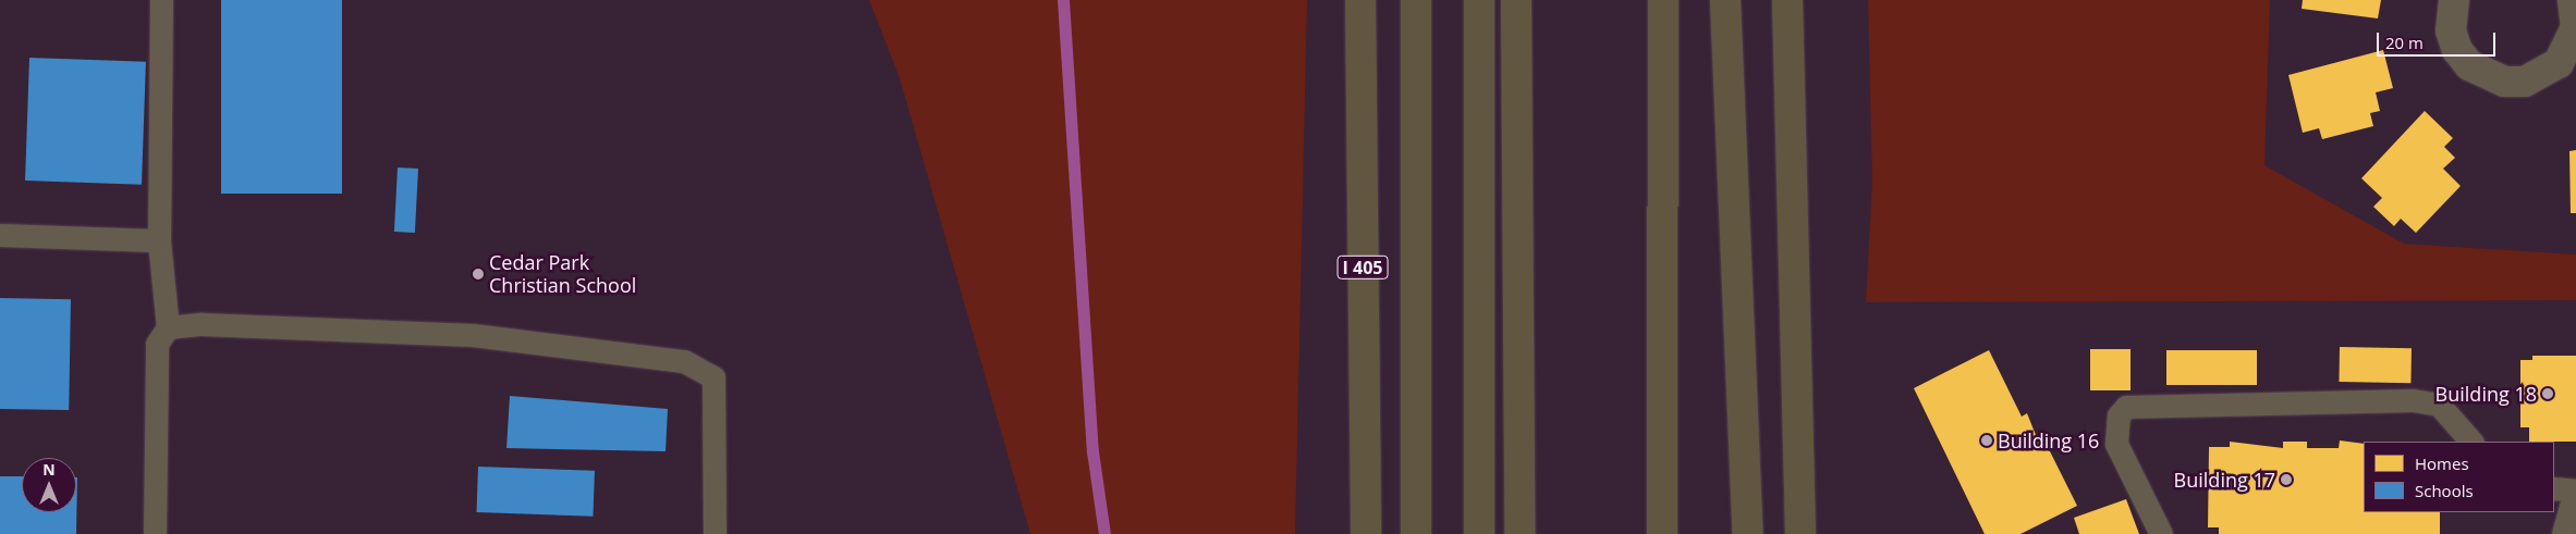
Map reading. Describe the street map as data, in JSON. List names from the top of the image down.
{
  "streets": {
    "highway": ["I 405"]
  },
  "places": [
    "Cedar Park Christian School",
    "Building 18",
    "Building 16",
    "Building 17"
  ],
  "legend": ["Homes", "Schools"],
  "scale_bar": "20 m",
  "north": "top"
}
